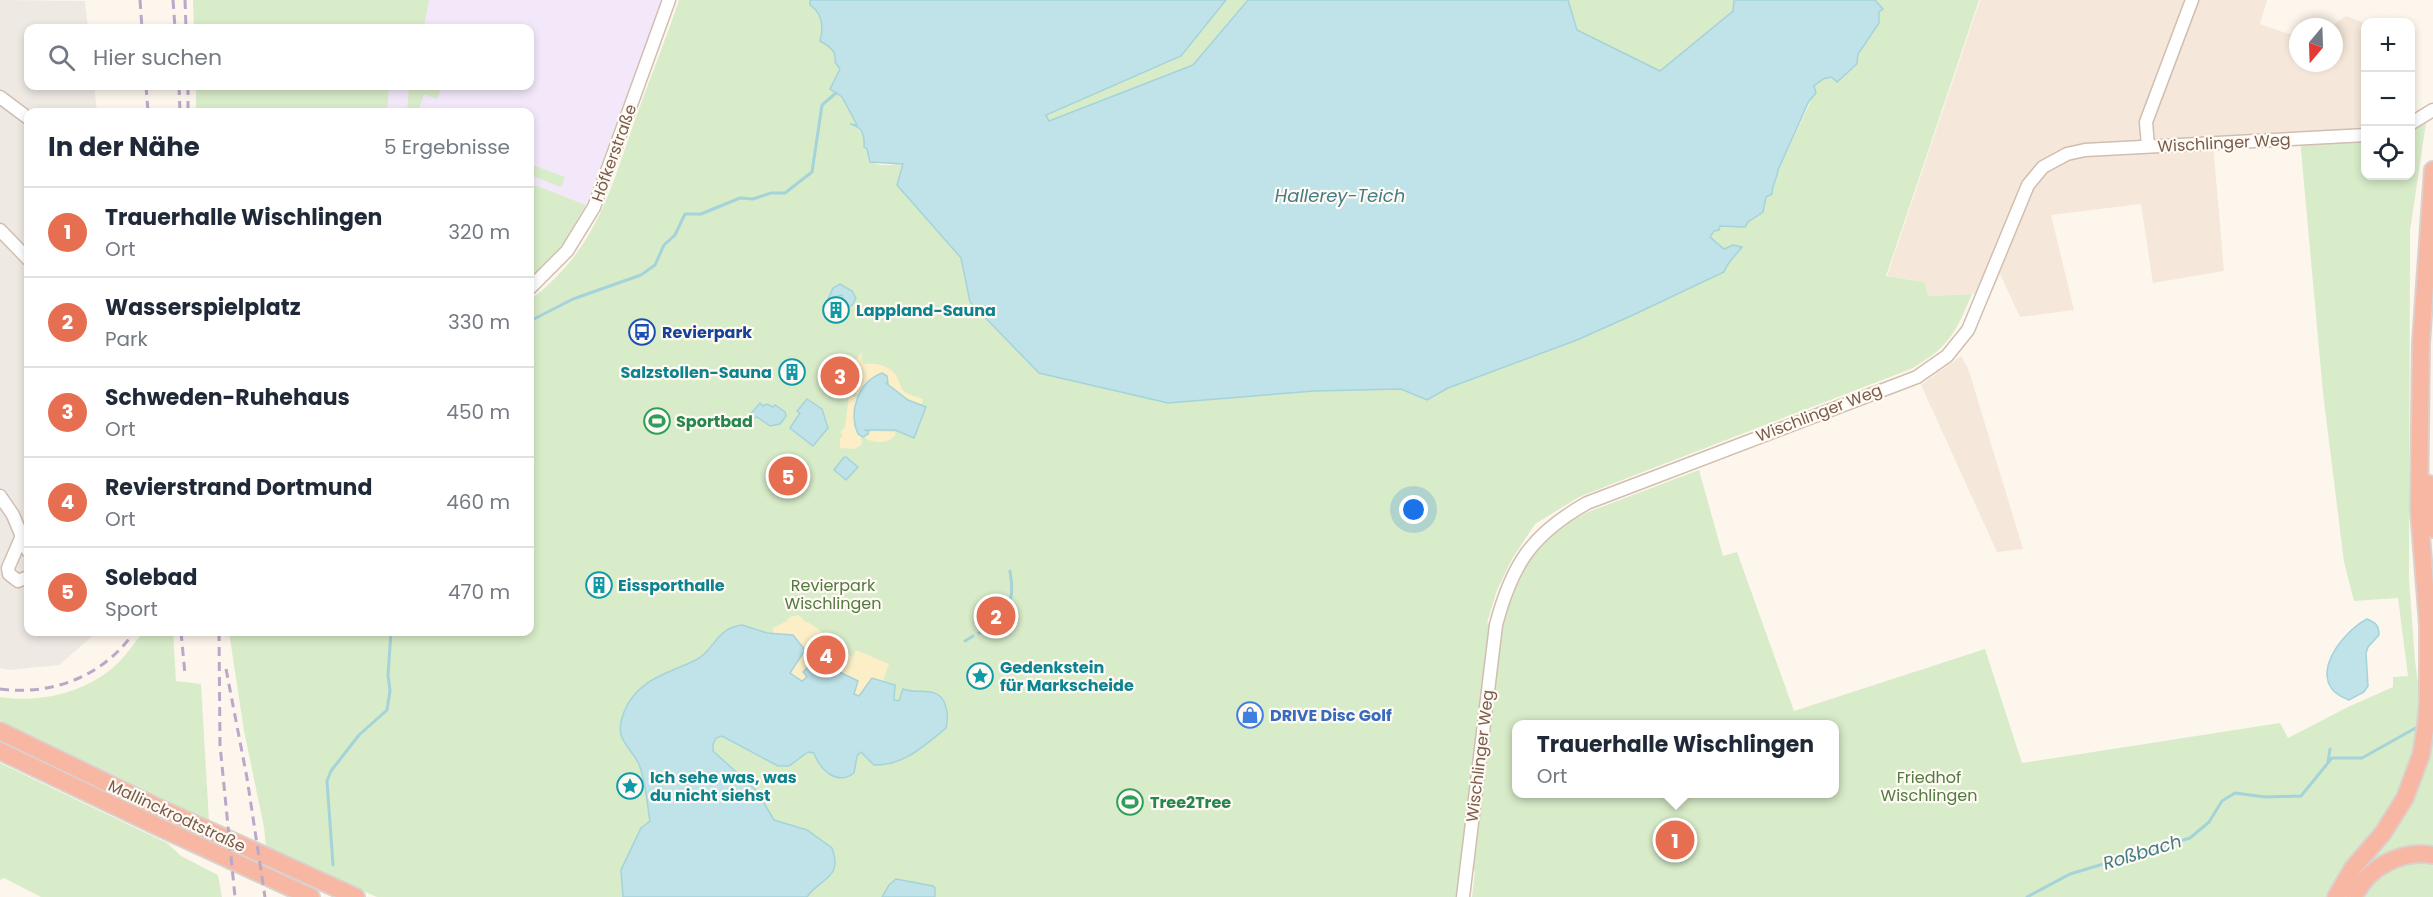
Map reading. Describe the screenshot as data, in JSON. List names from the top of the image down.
{
  "streets": {
    "highway": ["Mallinckrodtstraße"],
    "street": ["Wischlinger Weg", "Höfkerstraße"]
  },
  "water": ["Hallerey-Teich", "Roßbach"],
  "parks": ["Revierpark Wischlingen", "Friedhof Wischlingen"],
  "places": {
    "building": ["Lappland-Sauna", "Salzstollen-Sauna", "Eissporthalle"],
    "bus stop": ["Revierpark"],
    "sports": ["Sportbad", "Tree2Tree"],
    "place": ["Gedenkstein für Markscheide", "Ich sehe was, was du nicht siehst"],
    "shop": ["DRIVE Disc Golf"]
  },
  "north": "bottom",
  "page": {
    "map_buttons": ["+", "−"],
    "search": "Hier suchen",
    "heading": ["In der Nähe", "5 Ergebnisse"],
    "list": [
      {
        "mark": "1",
        "name": "Trauerhalle Wischlingen",
        "note": "Ort",
        "value": "320 m"
      },
      {
        "mark": "2",
        "name": "Wasserspielplatz",
        "note": "Park",
        "value": "330 m"
      },
      {
        "mark": "3",
        "name": "Schweden-Ruhehaus",
        "note": "Ort",
        "value": "450 m"
      },
      {
        "mark": "4",
        "name": "Revierstrand Dortmund",
        "note": "Ort",
        "value": "460 m"
      },
      {
        "mark": "5",
        "name": "Solebad",
        "note": "Sport",
        "value": "470 m"
      }
    ],
    "pins": [
      "3",
      "5",
      "2",
      "4",
      "1"
    ],
    "popup": ["Trauerhalle Wischlingen", "Ort"]
  }
}
